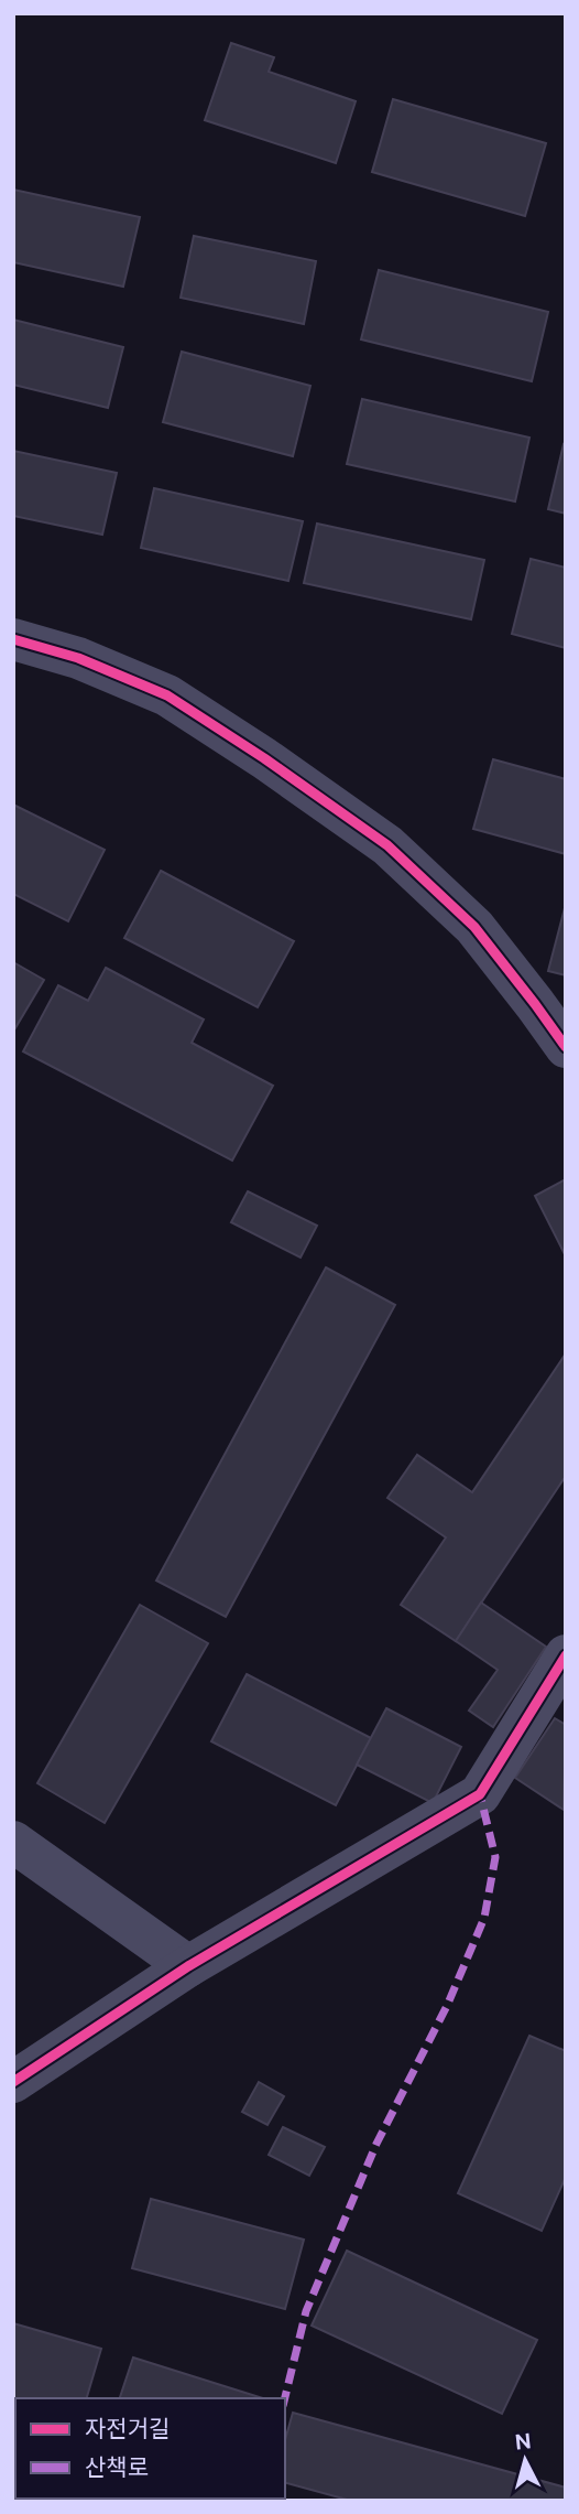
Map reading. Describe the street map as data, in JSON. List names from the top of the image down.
{
  "legend": ["자전거길", "산책로"],
  "north": "top"
}
